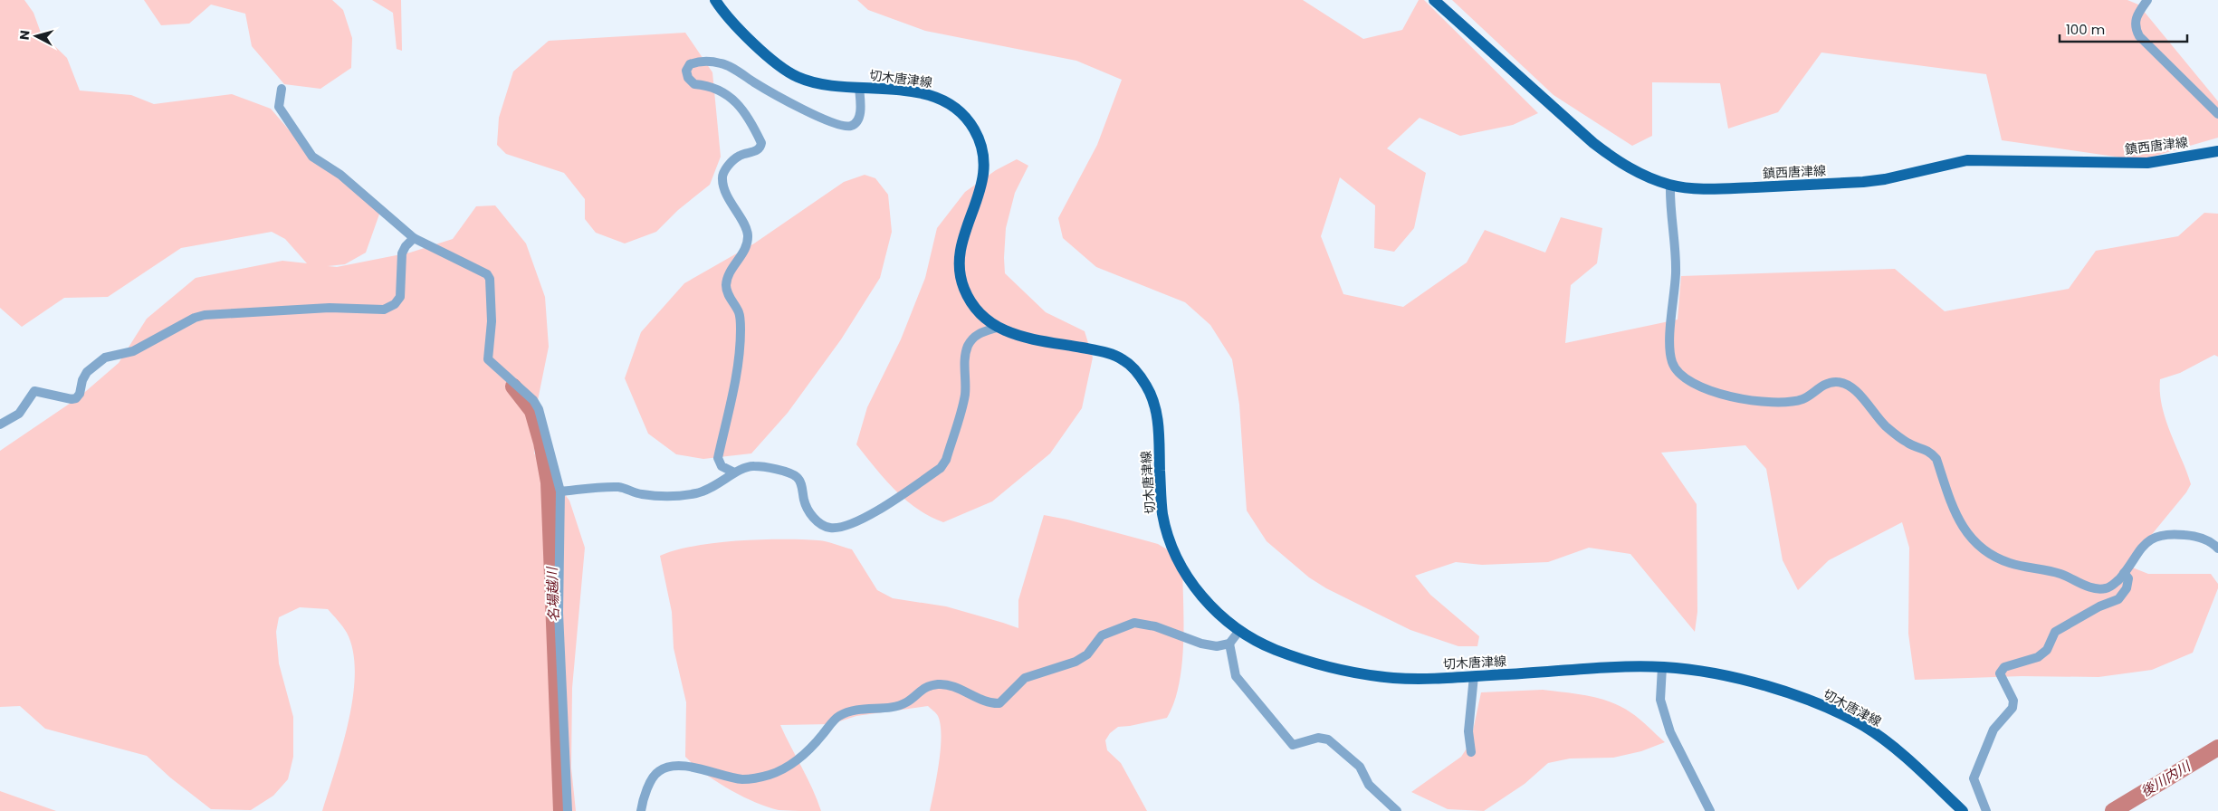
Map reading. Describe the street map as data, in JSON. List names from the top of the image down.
{
  "streets": {
    "main road": ["切木唐津線", "鎮西唐津線"]
  },
  "water": ["名場越川", "後川内川"],
  "scale_bar": "100 m",
  "north": "left"
}
